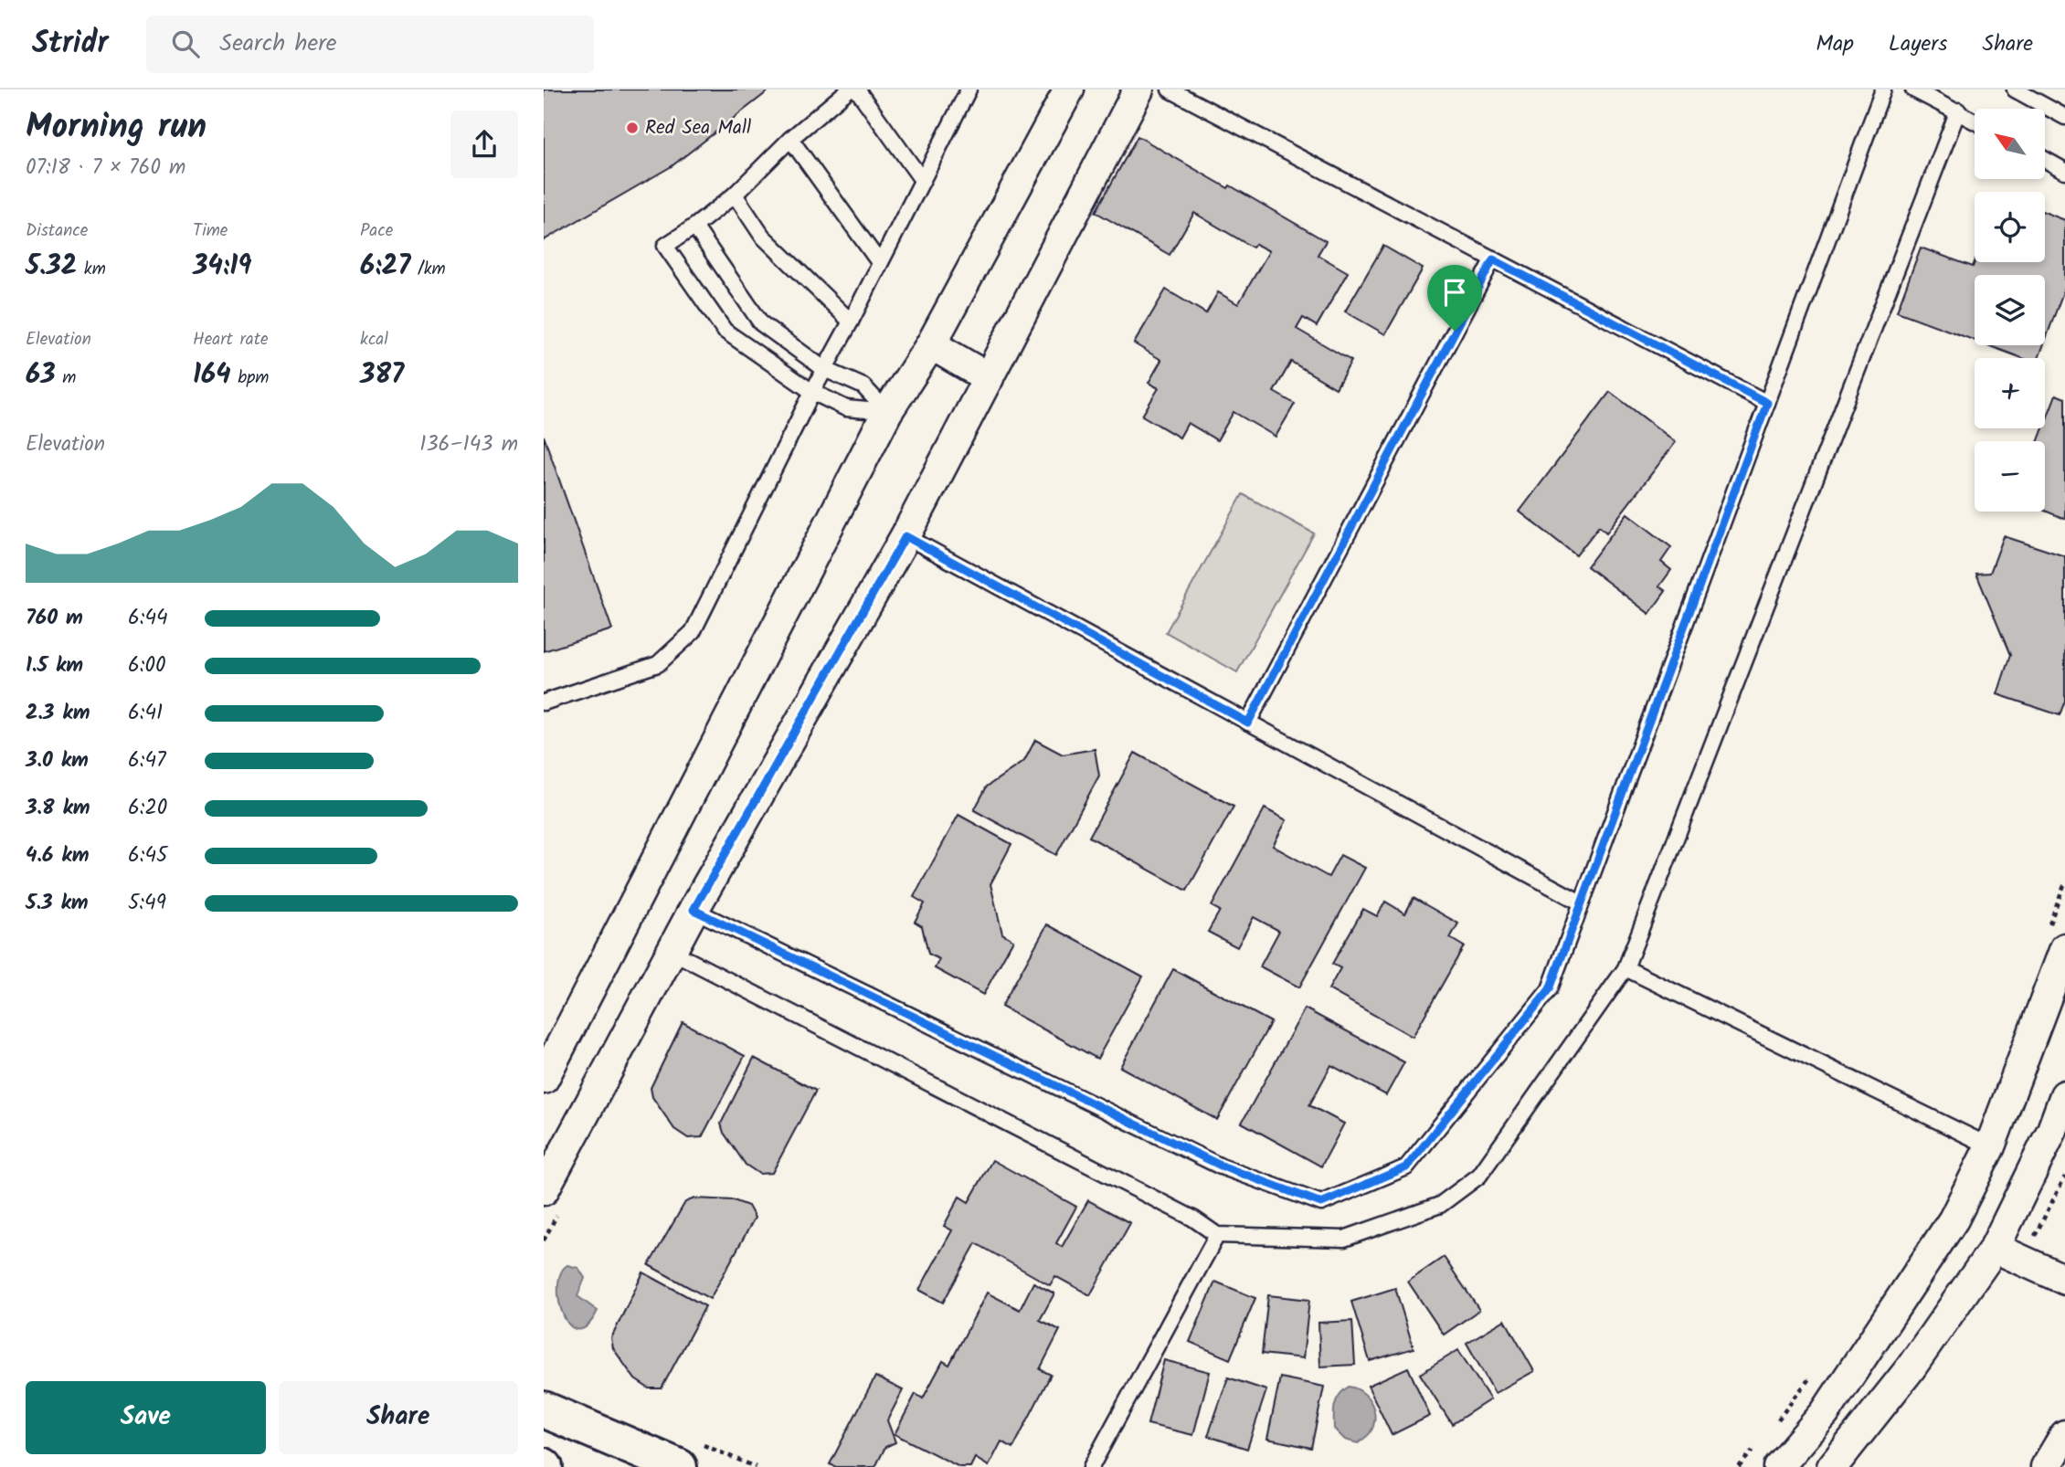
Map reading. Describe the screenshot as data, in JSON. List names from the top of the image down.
{
  "places": ["Red Sea Mall"],
  "north": "top left",
  "page": {
    "header": "Stridr",
    "search": "Search here",
    "nav": ["Map", "Layers", "Share"],
    "heading": ["Morning run", "07:18 · 7 × 760 m"],
    "map_buttons": ["+", "−"],
    "stats": [
      ["Distance", "5.32 km"],
      ["Time", "34:19"],
      ["Pace", "6:27 /km"],
      ["Elevation", "63 m"],
      ["Heart rate", "164 bpm"],
      ["kcal", "387"]
    ],
    "chart": ["Elevation", "136–143 m"],
    "list": [
      {
        "name": "760 m",
        "note": "6:44"
      },
      {
        "name": "1.5 km",
        "note": "6:00"
      },
      {
        "name": "2.3 km",
        "note": "6:41"
      },
      {
        "name": "3.0 km",
        "note": "6:47"
      },
      {
        "name": "3.8 km",
        "note": "6:20"
      },
      {
        "name": "4.6 km",
        "note": "6:45"
      },
      {
        "name": "5.3 km",
        "note": "5:49"
      }
    ],
    "buttons": ["Save", "Share"]
  }
}
